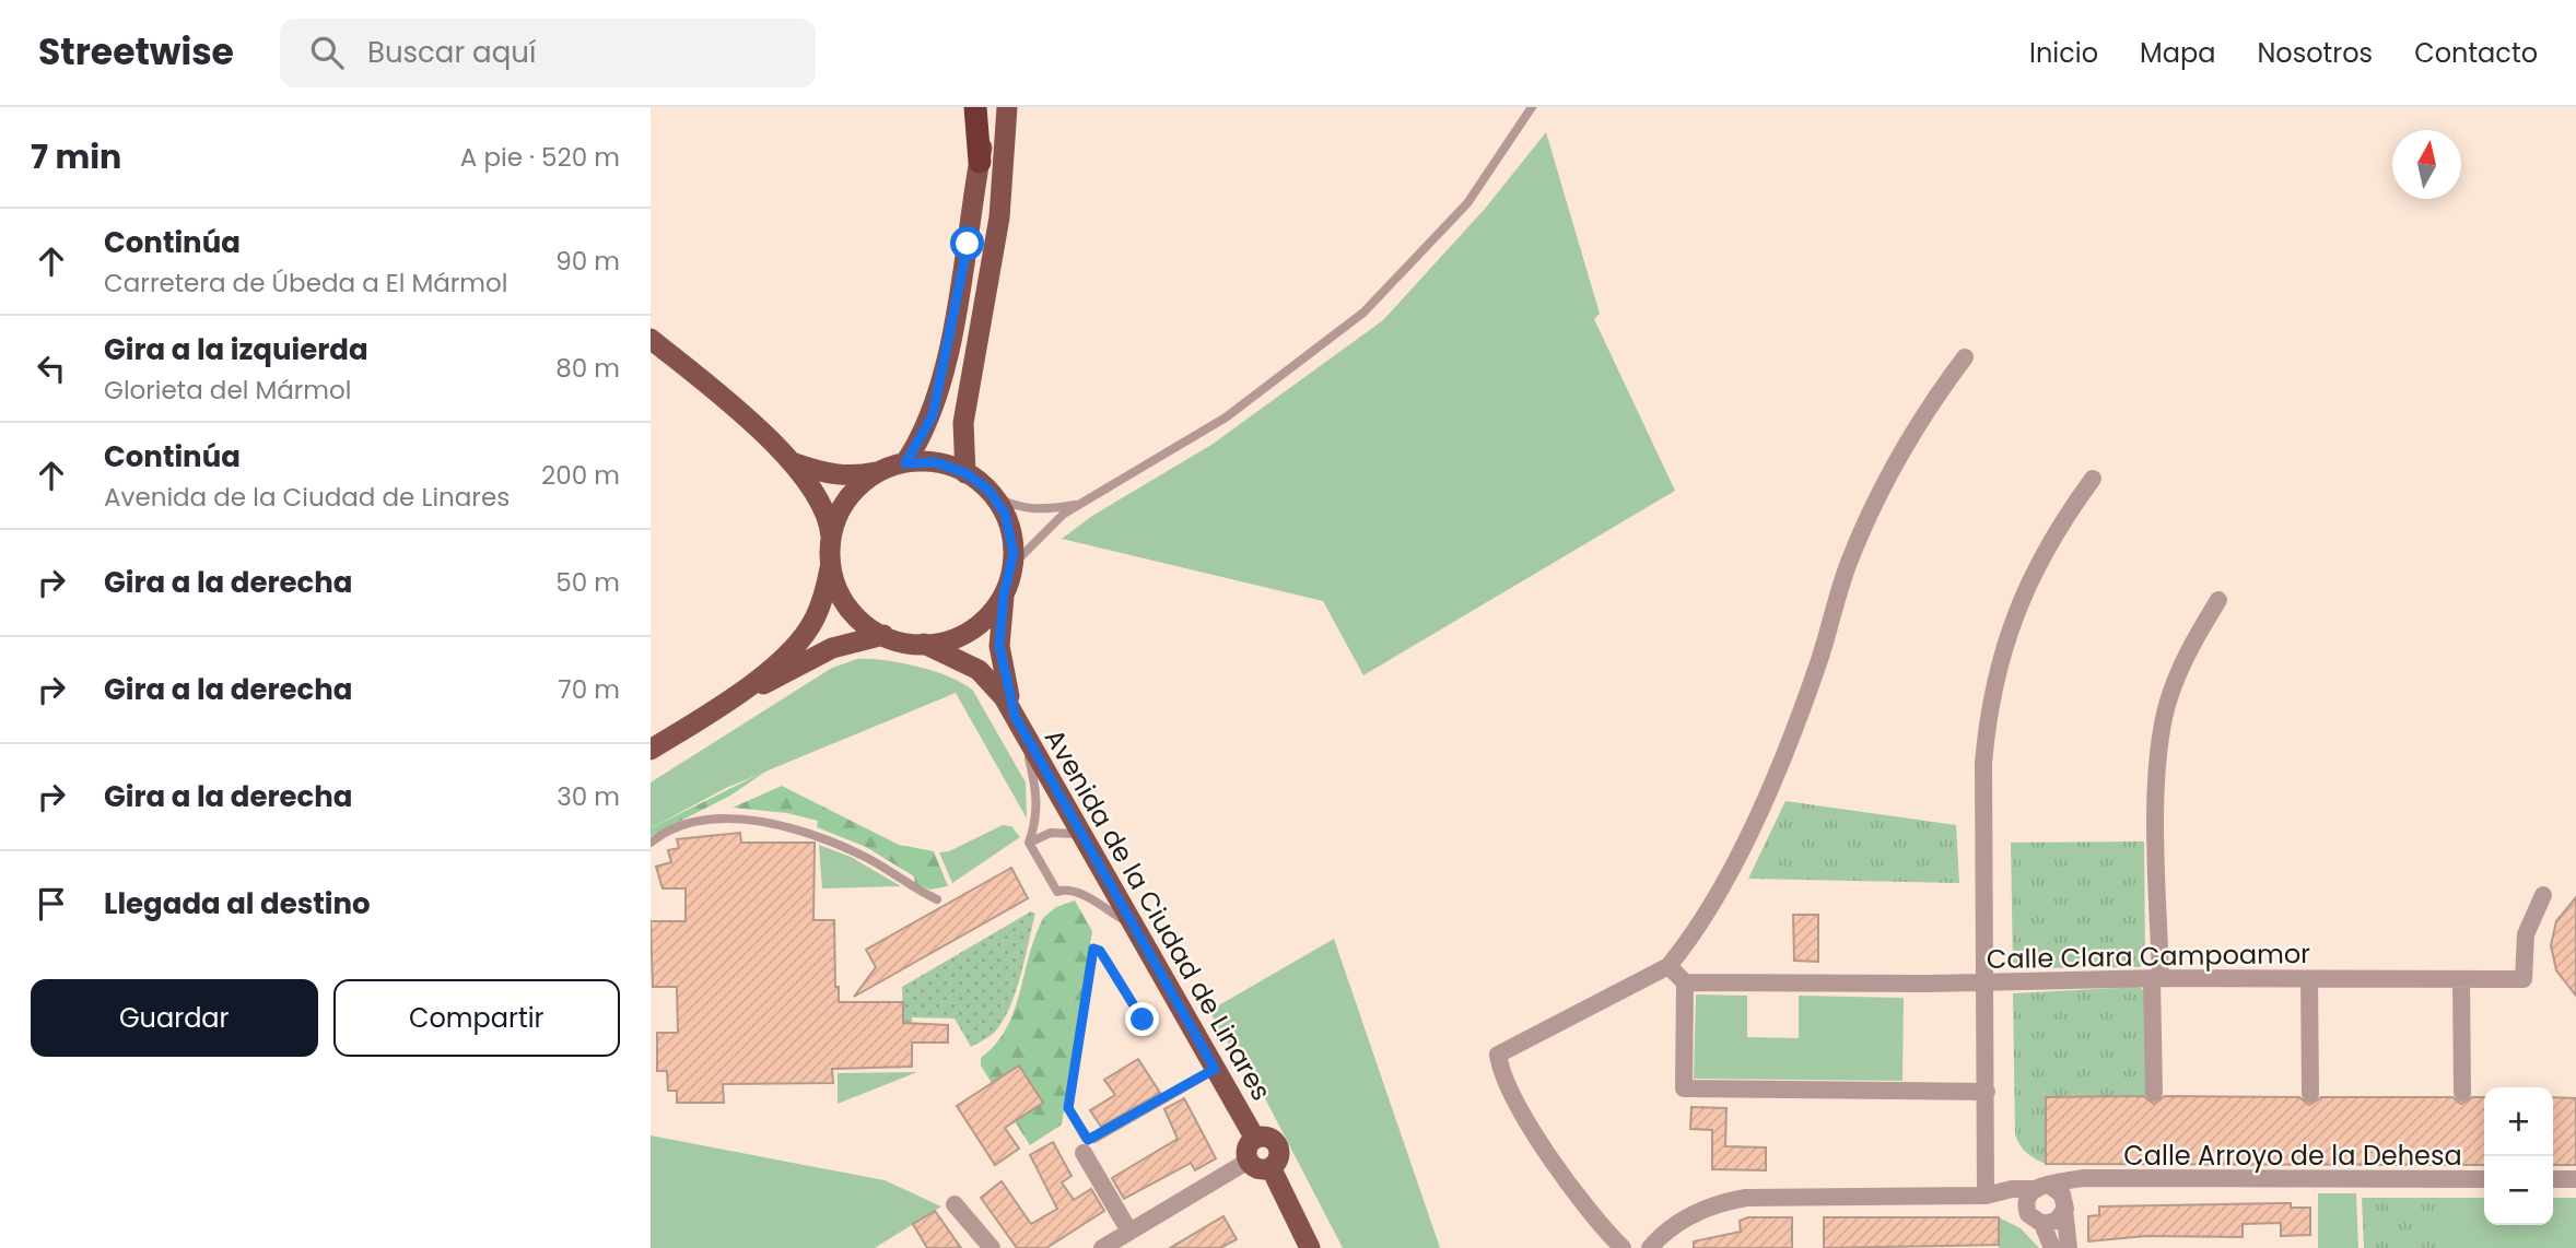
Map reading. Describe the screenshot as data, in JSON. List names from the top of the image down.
{
  "streets": {
    "main road": ["Avenida de la Ciudad de Linares"],
    "street": ["Calle Clara Campoamor", "Calle Arroyo de la Dehesa"]
  },
  "north": "top",
  "page": {
    "header": "Streetwise",
    "search": "Buscar aquí",
    "nav": [
      "Inicio",
      "Mapa",
      "Nosotros",
      "Contacto"
    ],
    "heading": ["7 min", "A pie · 520 m"],
    "list": [
      ["Continúa", "Carretera de Úbeda a El Mármol", "90 m"],
      ["Gira a la izquierda", "Glorieta del Mármol", "80 m"],
      ["Continúa", "Avenida de la Ciudad de Linares", "200 m"],
      ["Gira a la derecha", "50 m"],
      ["Gira a la derecha", "70 m"],
      ["Gira a la derecha", "30 m"],
      "Llegada al destino"
    ],
    "buttons": ["Guardar", "Compartir"],
    "map_buttons": ["+", "−"]
  }
}
